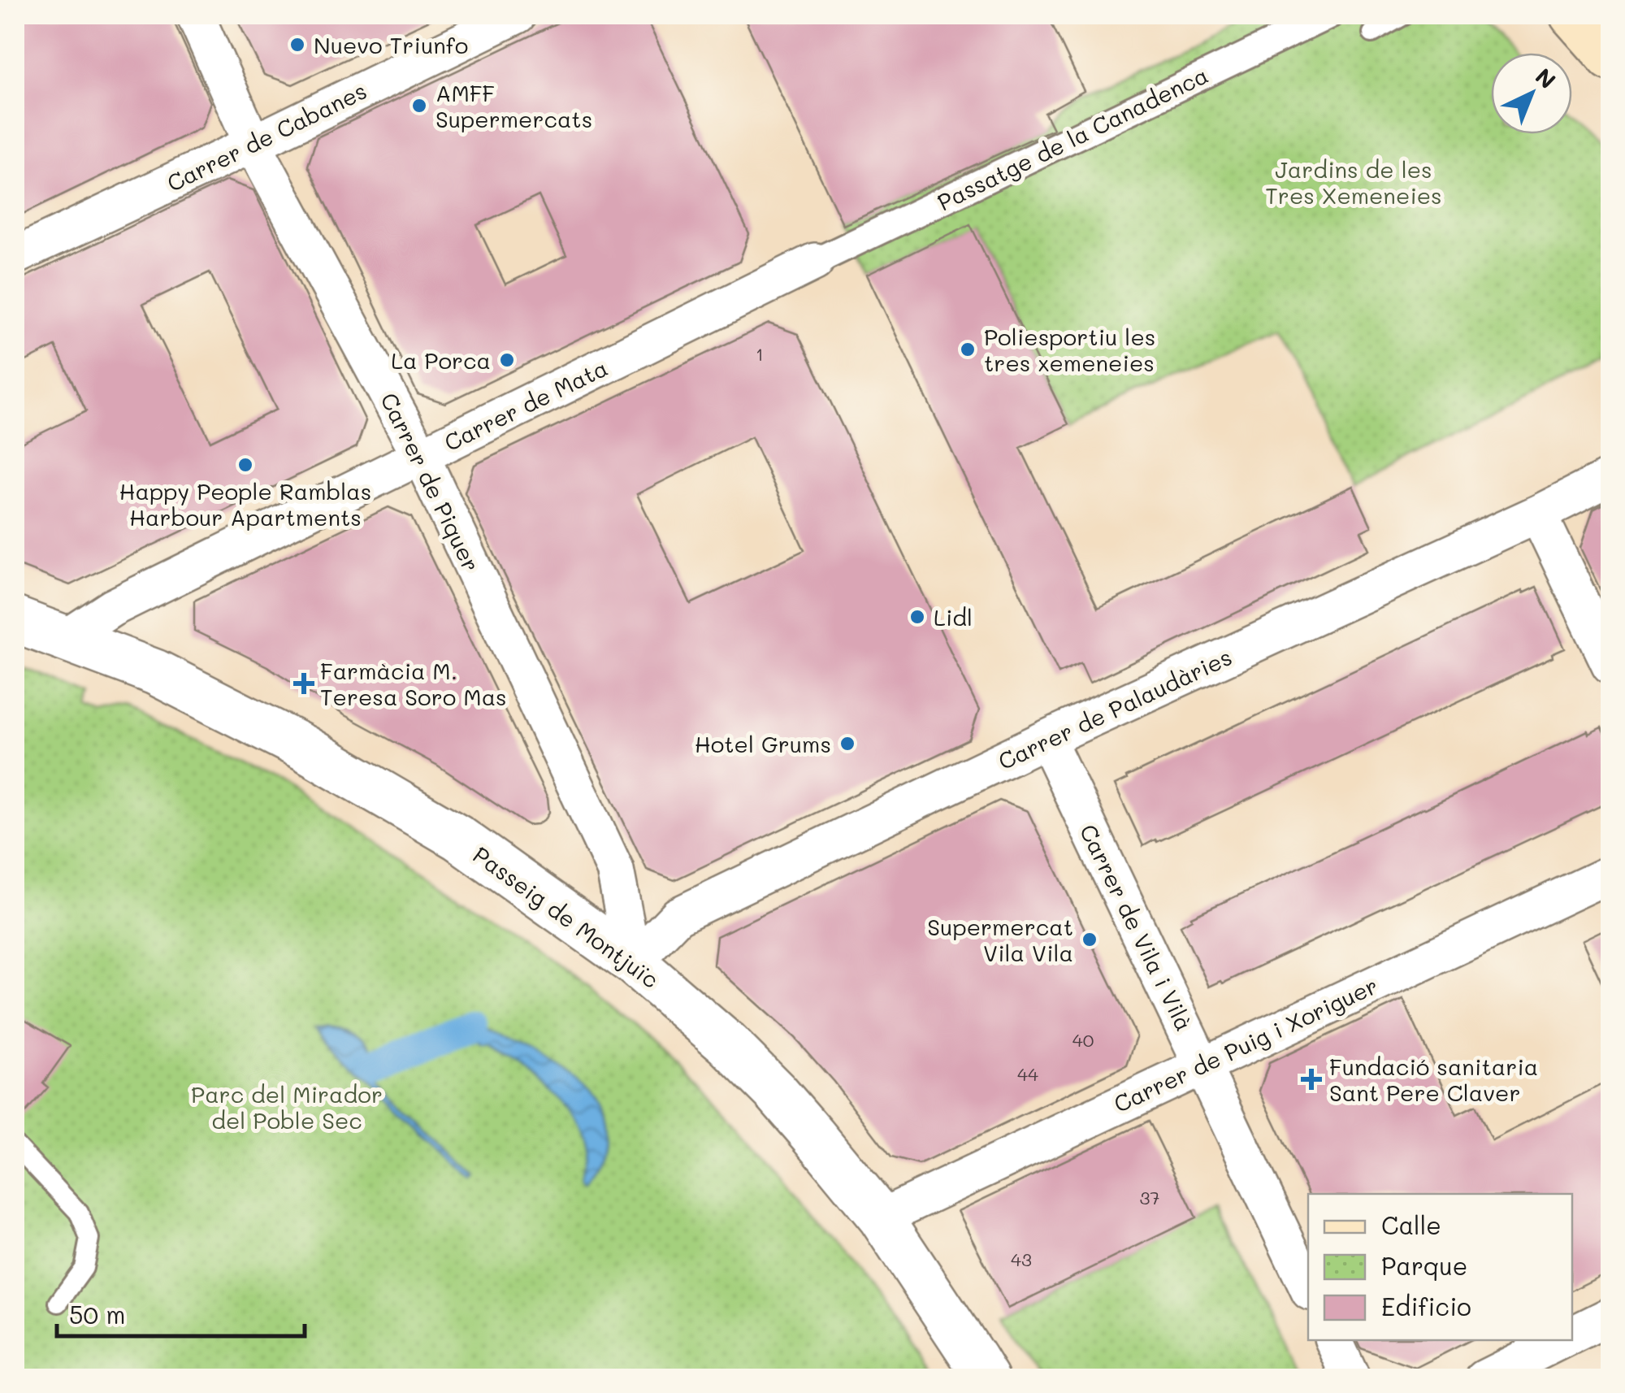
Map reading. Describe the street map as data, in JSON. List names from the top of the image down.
{
  "streets": {
    "street": [
      "Carrer de Cabanes",
      "Passatge de la Canadenca",
      "Carrer de Mata",
      "Carrer de Piquer",
      "Carrer de Palaudàries",
      "Passeig de Montjuïc",
      "Carrer de Vila i Vilà",
      "Carrer de Puig i Xoriguer"
    ]
  },
  "crossings": [
    ["Carrer de Cabanes", "Carrer de Piquer"],
    ["Passatge de la Canadenca", "Carrer de Mata"],
    ["Carrer de Mata", "Carrer de Piquer"],
    ["Carrer de Mata", "Passeig de Montjuïc"],
    ["Carrer de Piquer", "Carrer de Palaudàries"],
    ["Carrer de Piquer", "Passeig de Montjuïc"],
    ["Carrer de Palaudàries", "Passeig de Montjuïc"],
    ["Carrer de Palaudàries", "Carrer de Vila i Vilà"],
    ["Passeig de Montjuïc", "Carrer de Puig i Xoriguer"],
    ["Carrer de Vila i Vilà", "Carrer de Puig i Xoriguer"]
  ],
  "parks": ["Jardins de les Tres Xemeneies", "Parc del Mirador del Poble Sec"],
  "places": {
    "other": [
      "Nuevo Triunfo",
      "AMFF Supermercats",
      "Poliesportiu les tres xemeneies",
      "La Porca",
      "Happy People Ramblas Harbour Apartments",
      "Lidl",
      "Hotel Grums",
      "Supermercat Vila Vila"
    ],
    "health": ["Farmàcia M. Teresa Soro Mas", "Fundació sanitaria Sant Pere Claver"]
  },
  "house_numbers": [
    "1",
    "40",
    "44",
    "37",
    "43"
  ],
  "legend": ["Calle", "Parque", "Edificio"],
  "scale_bar": "50 m",
  "north": "top right"
}
